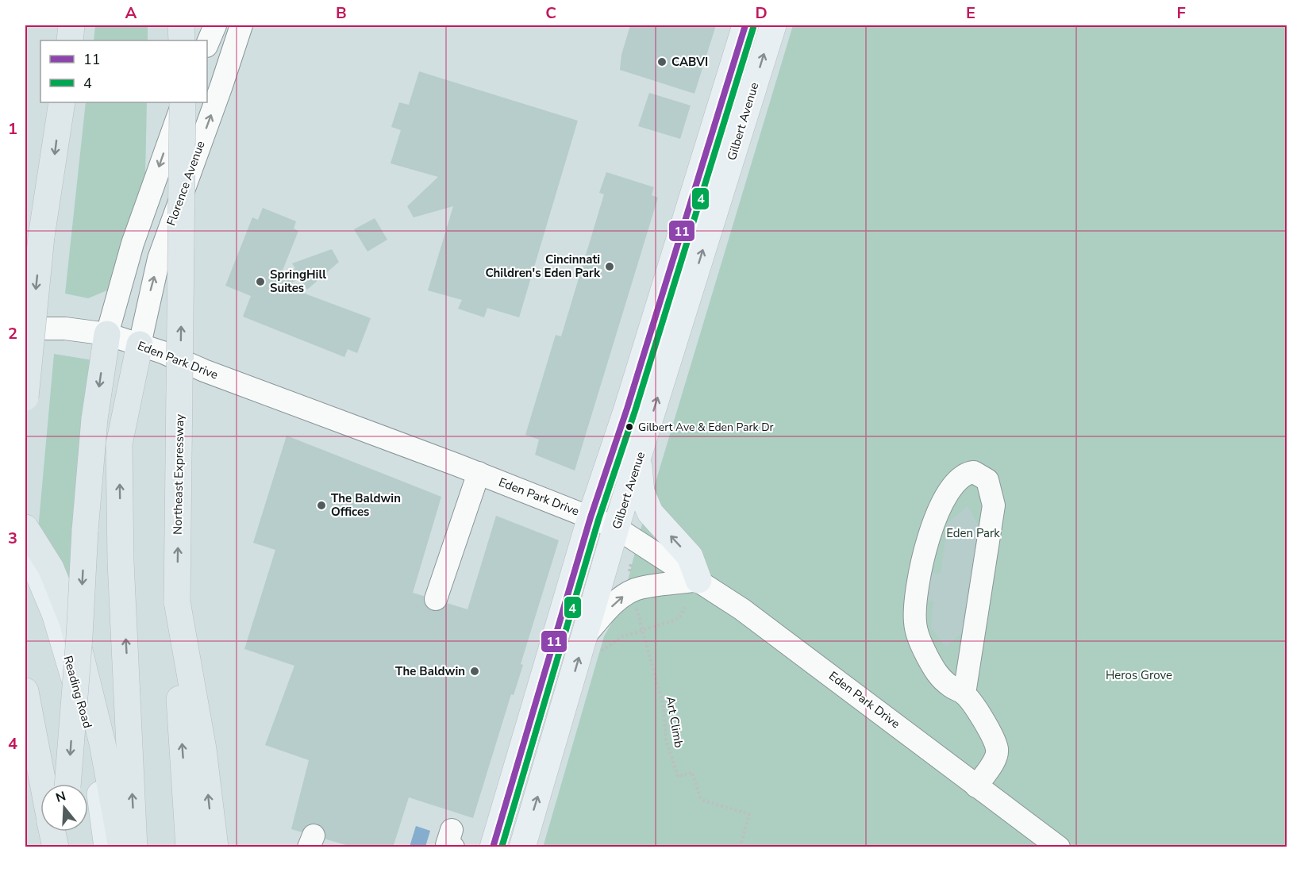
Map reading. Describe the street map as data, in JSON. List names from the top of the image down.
{
  "streets": {
    "highway": ["Northeast Expressway"],
    "main road": ["Gilbert Avenue", "Reading Road"],
    "street": ["Florence Avenue", "Eden Park Drive"],
    "path": ["Art Climb"]
  },
  "crossings": [
    ["Gilbert Avenue", "Eden Park Drive"],
    ["Florence Avenue", "Eden Park Drive"]
  ],
  "parks": ["Eden Park", "Heros Grove"],
  "places": [
    "CABVI",
    "Cincinnati Children's Eden Park",
    "SpringHill Suites",
    "Gilbert Ave & Eden Park Dr",
    "The Baldwin Offices",
    "The Baldwin"
  ],
  "lines": ["transit line 11", "transit line 4"],
  "legend": ["11", "4"],
  "north": "top",
  "grid": {
    "columns": [
      "A",
      "B",
      "C",
      "D",
      "E",
      "F"
    ],
    "rows": [
      "1",
      "2",
      "3",
      "4"
    ]
  }
}
